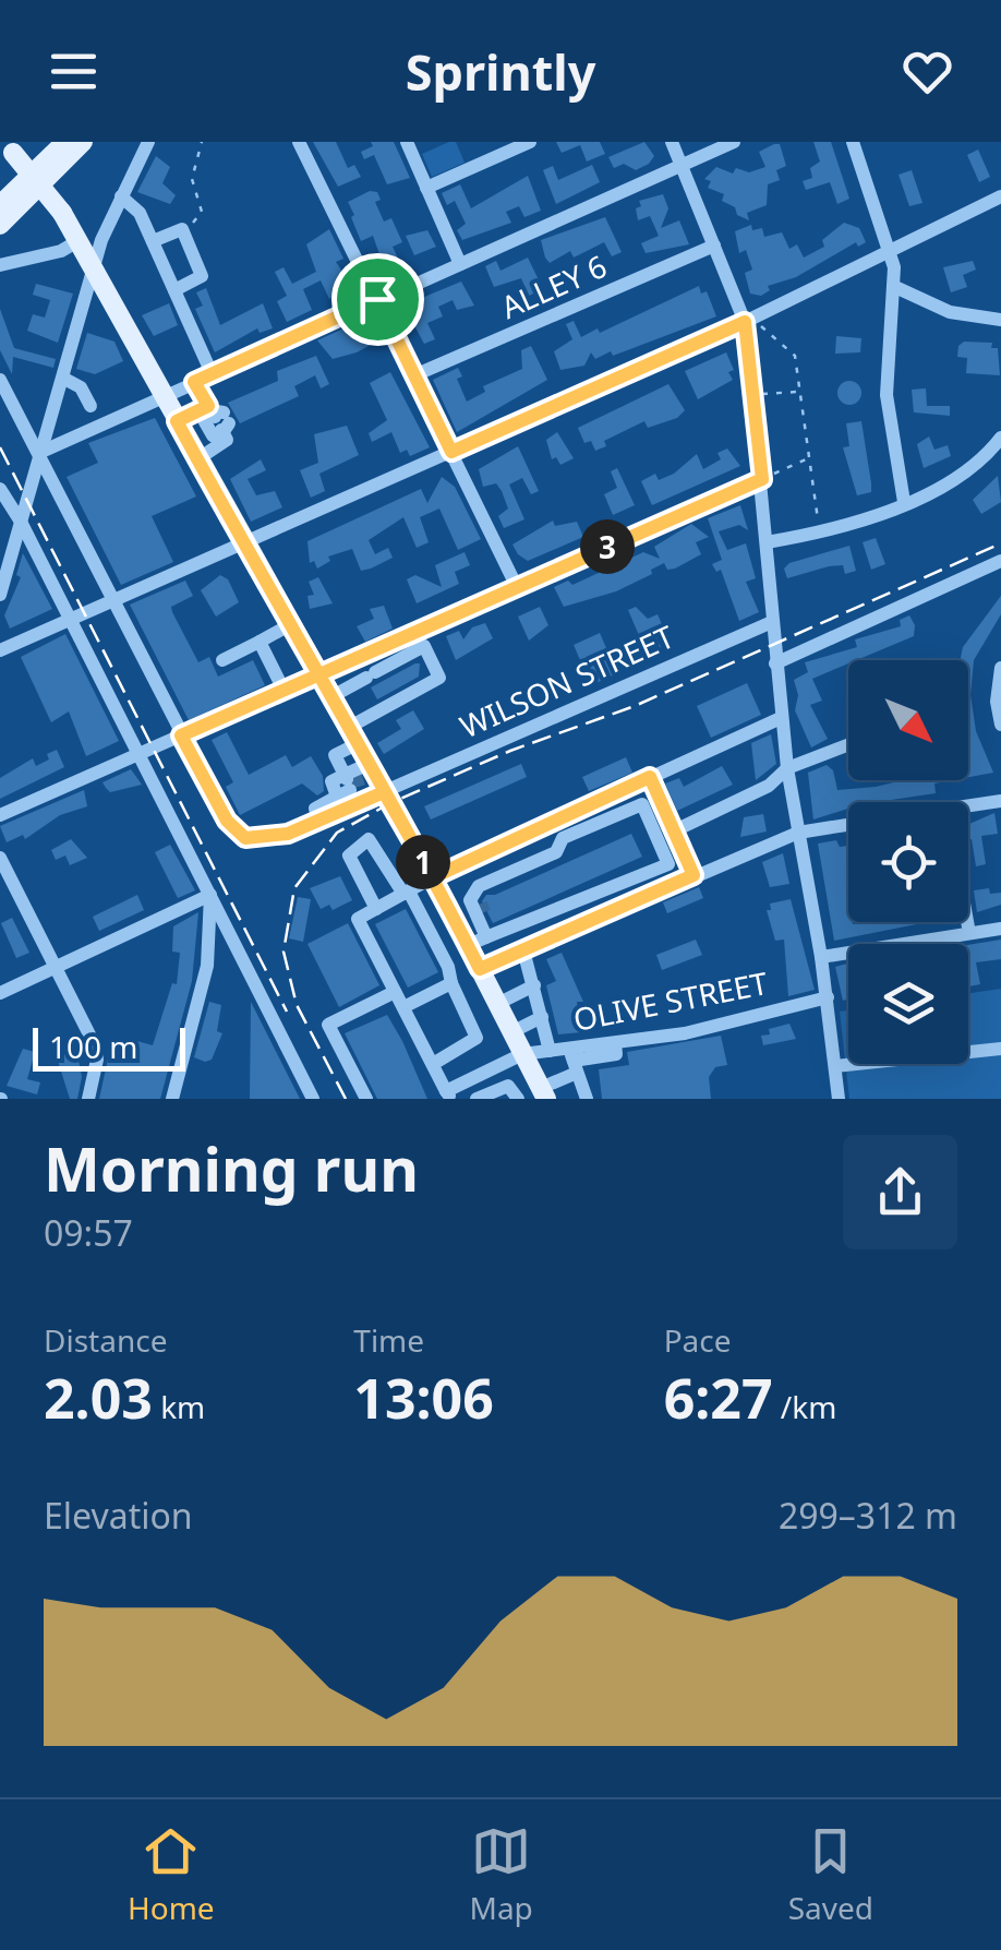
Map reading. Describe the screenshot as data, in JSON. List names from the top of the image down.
{
  "streets": {
    "street": ["ALLEY 6", "WILSON STREET", "OLIVE STREET"]
  },
  "scale_bar": "100 m",
  "north": "bottom right",
  "page": {
    "header": "Sprintly",
    "pins": ["3", "1"],
    "scale": "100 m",
    "heading": ["Morning run", "09:57"],
    "stats": [
      ["Distance", "2.03 km"],
      ["Time", "13:06"],
      ["Pace", "6:27 /km"]
    ],
    "chart": ["Elevation", "299–312 m"],
    "tabs": ["Home", "Map", "Saved"]
  }
}
